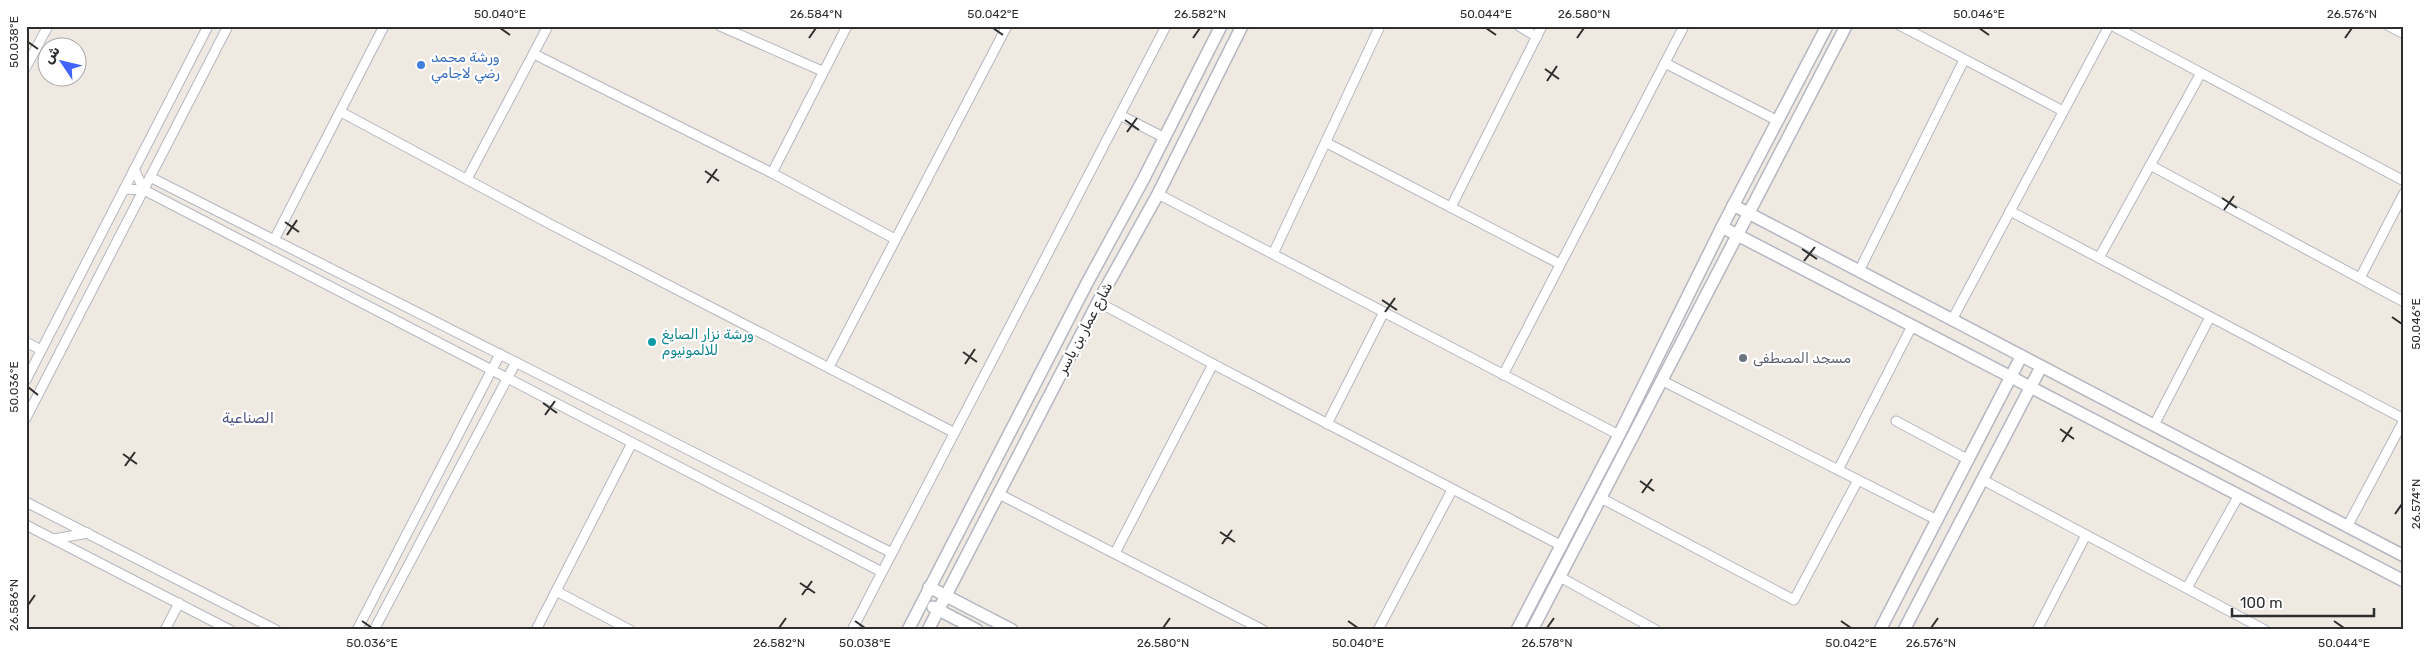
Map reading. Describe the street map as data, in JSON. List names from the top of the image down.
{
  "streets": {
    "street": ["شارع عمار بن ياسر"]
  },
  "districts": ["الصناعية"],
  "places": ["ورشة محمد رضي لاجامي", "ورشة نزار الصايغ للالمونيوم", "مسجد المصطفى"],
  "scale_bar": "100 m",
  "north": "top left",
  "coordinates": [
    "50.040°E",
    "26.584°N",
    "50.042°E",
    "26.582°N",
    "50.044°E",
    "26.580°N",
    "50.046°E",
    "26.576°N",
    "50.038°E",
    "50.036°E",
    "26.574°N",
    "26.586°N",
    "26.578°N"
  ]
}
